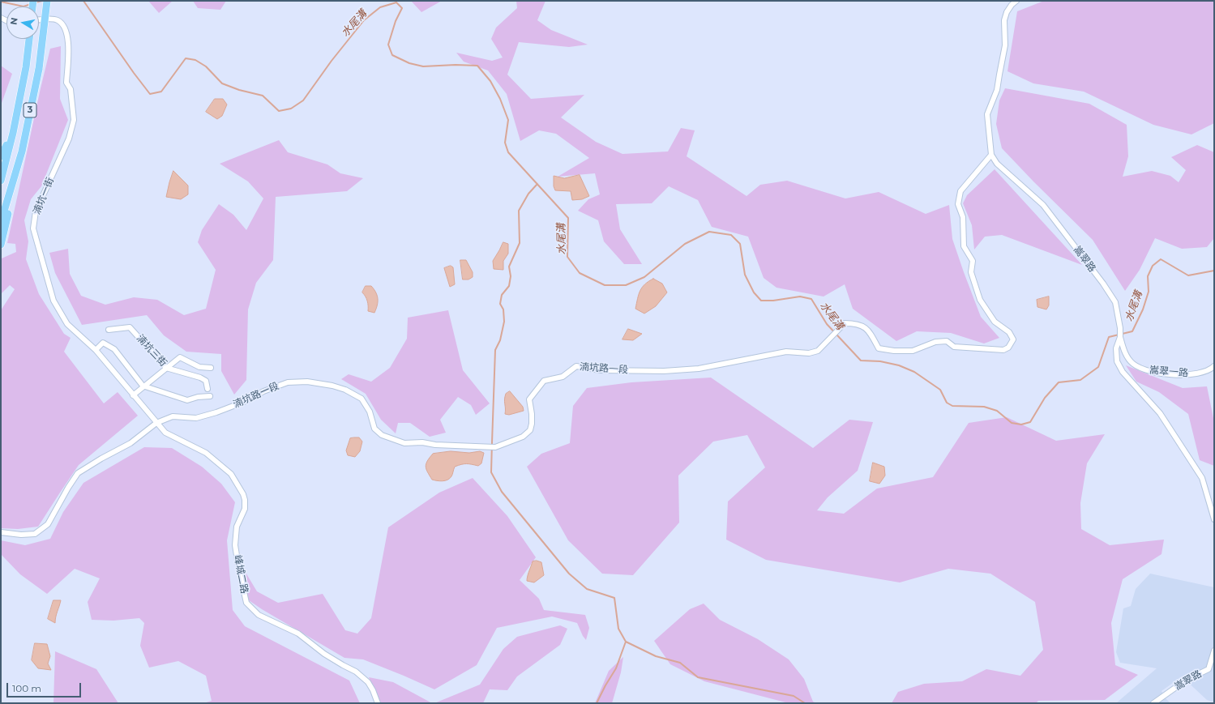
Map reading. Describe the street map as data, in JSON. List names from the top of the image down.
{
  "streets": {
    "highway": ["3"],
    "street": [
      "湳坑一街",
      "嵩翠路",
      "湳坑三街",
      "湳坑路一段",
      "嵩翠一路",
      "峰城二路"
    ]
  },
  "crossings": [
    ["湳坑一街", "湳坑路一段"],
    ["湳坑一街", "峰城二路"],
    ["嵩翠路", "湳坑路一段"],
    ["嵩翠路", "嵩翠一路"],
    ["湳坑路一段", "峰城二路"]
  ],
  "water": ["水尾溝"],
  "scale_bar": "100 m",
  "north": "left"
}
